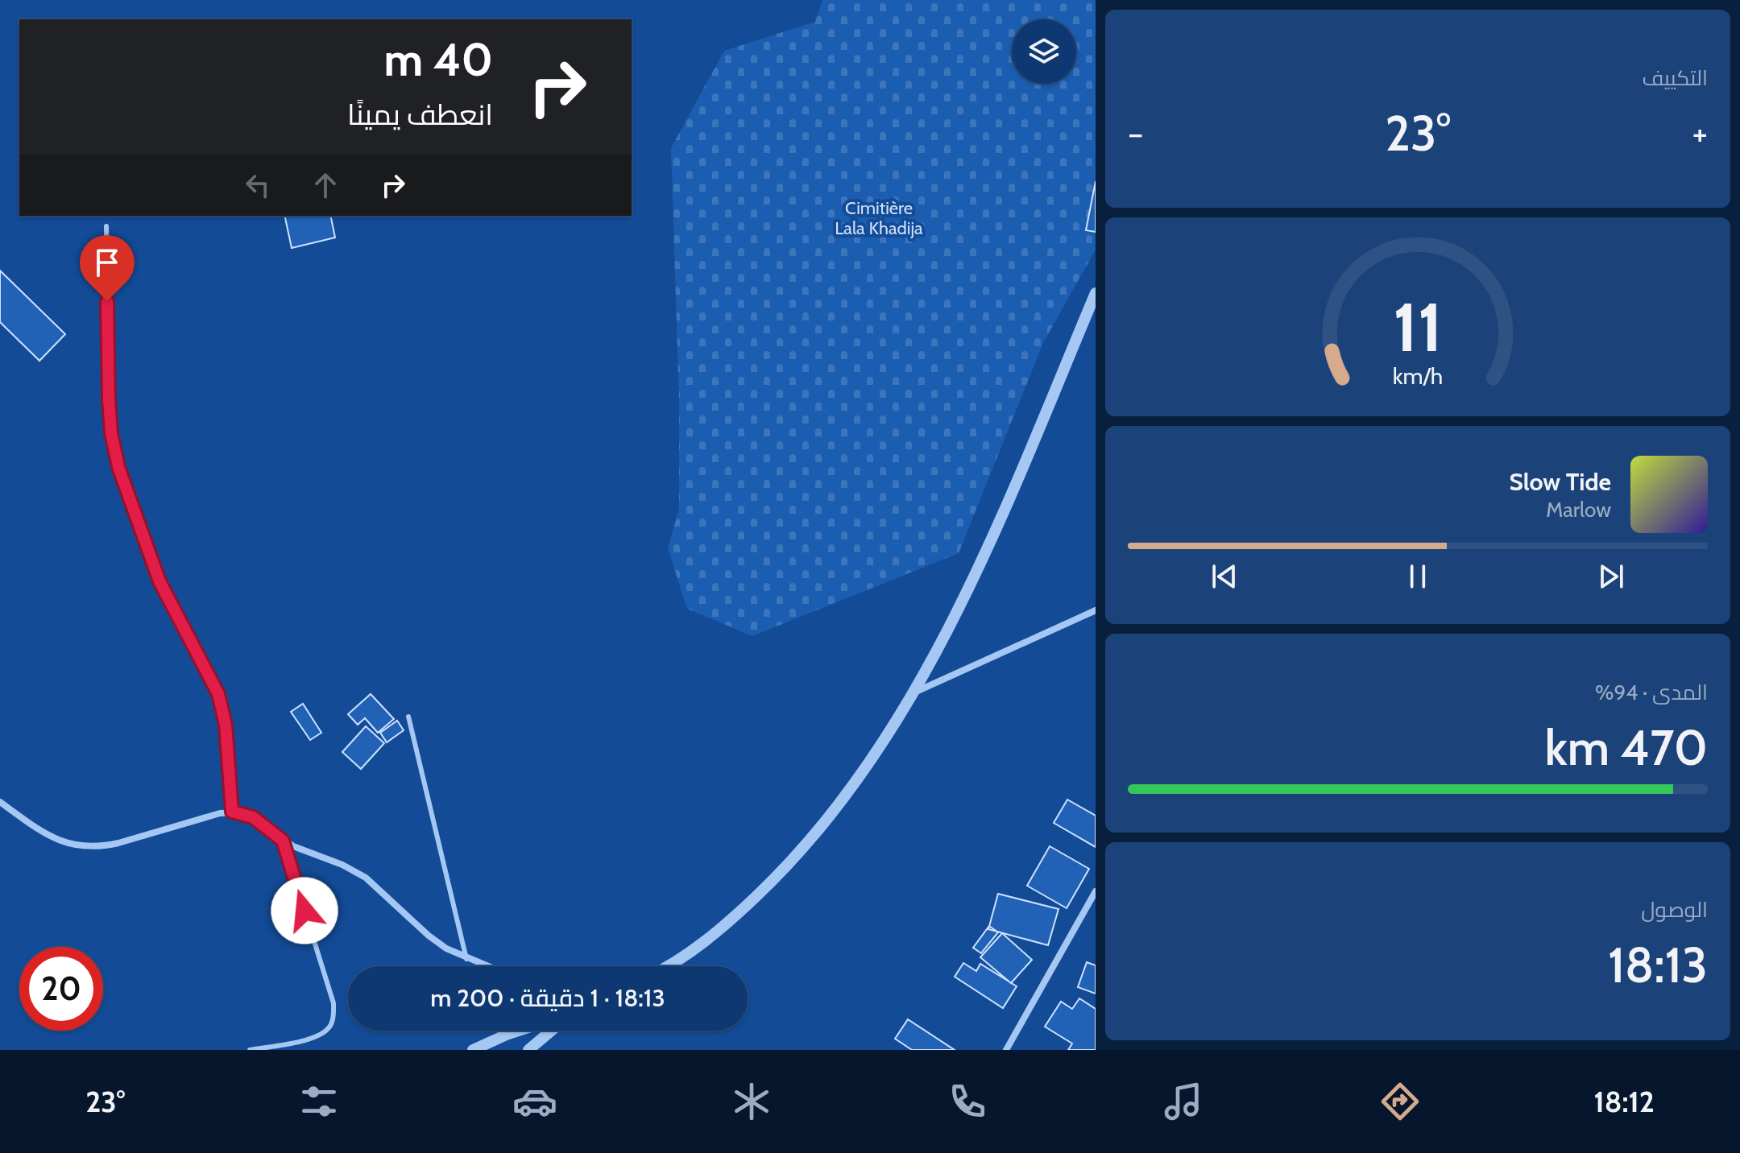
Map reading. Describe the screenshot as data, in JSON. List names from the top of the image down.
{
  "parks": ["Cimitière Lala Khadija"],
  "page": {
    "tile": [
      "التكييف",
      ["المدى · 94%", "470 km"],
      ["الوصول", "18:13"]
    ],
    "turn": ["40 m", "انعطف يمينًا"],
    "heat": ["−", "23°", "+"],
    "song": ["Slow Tide", "Marlow"],
    "limit": "20",
    "trip": "18:13 · 1 دقيقة · 200 m",
    "tabs": ["18:12", "23°"],
    "gauge": ["11", "km/h"]
  }
}
